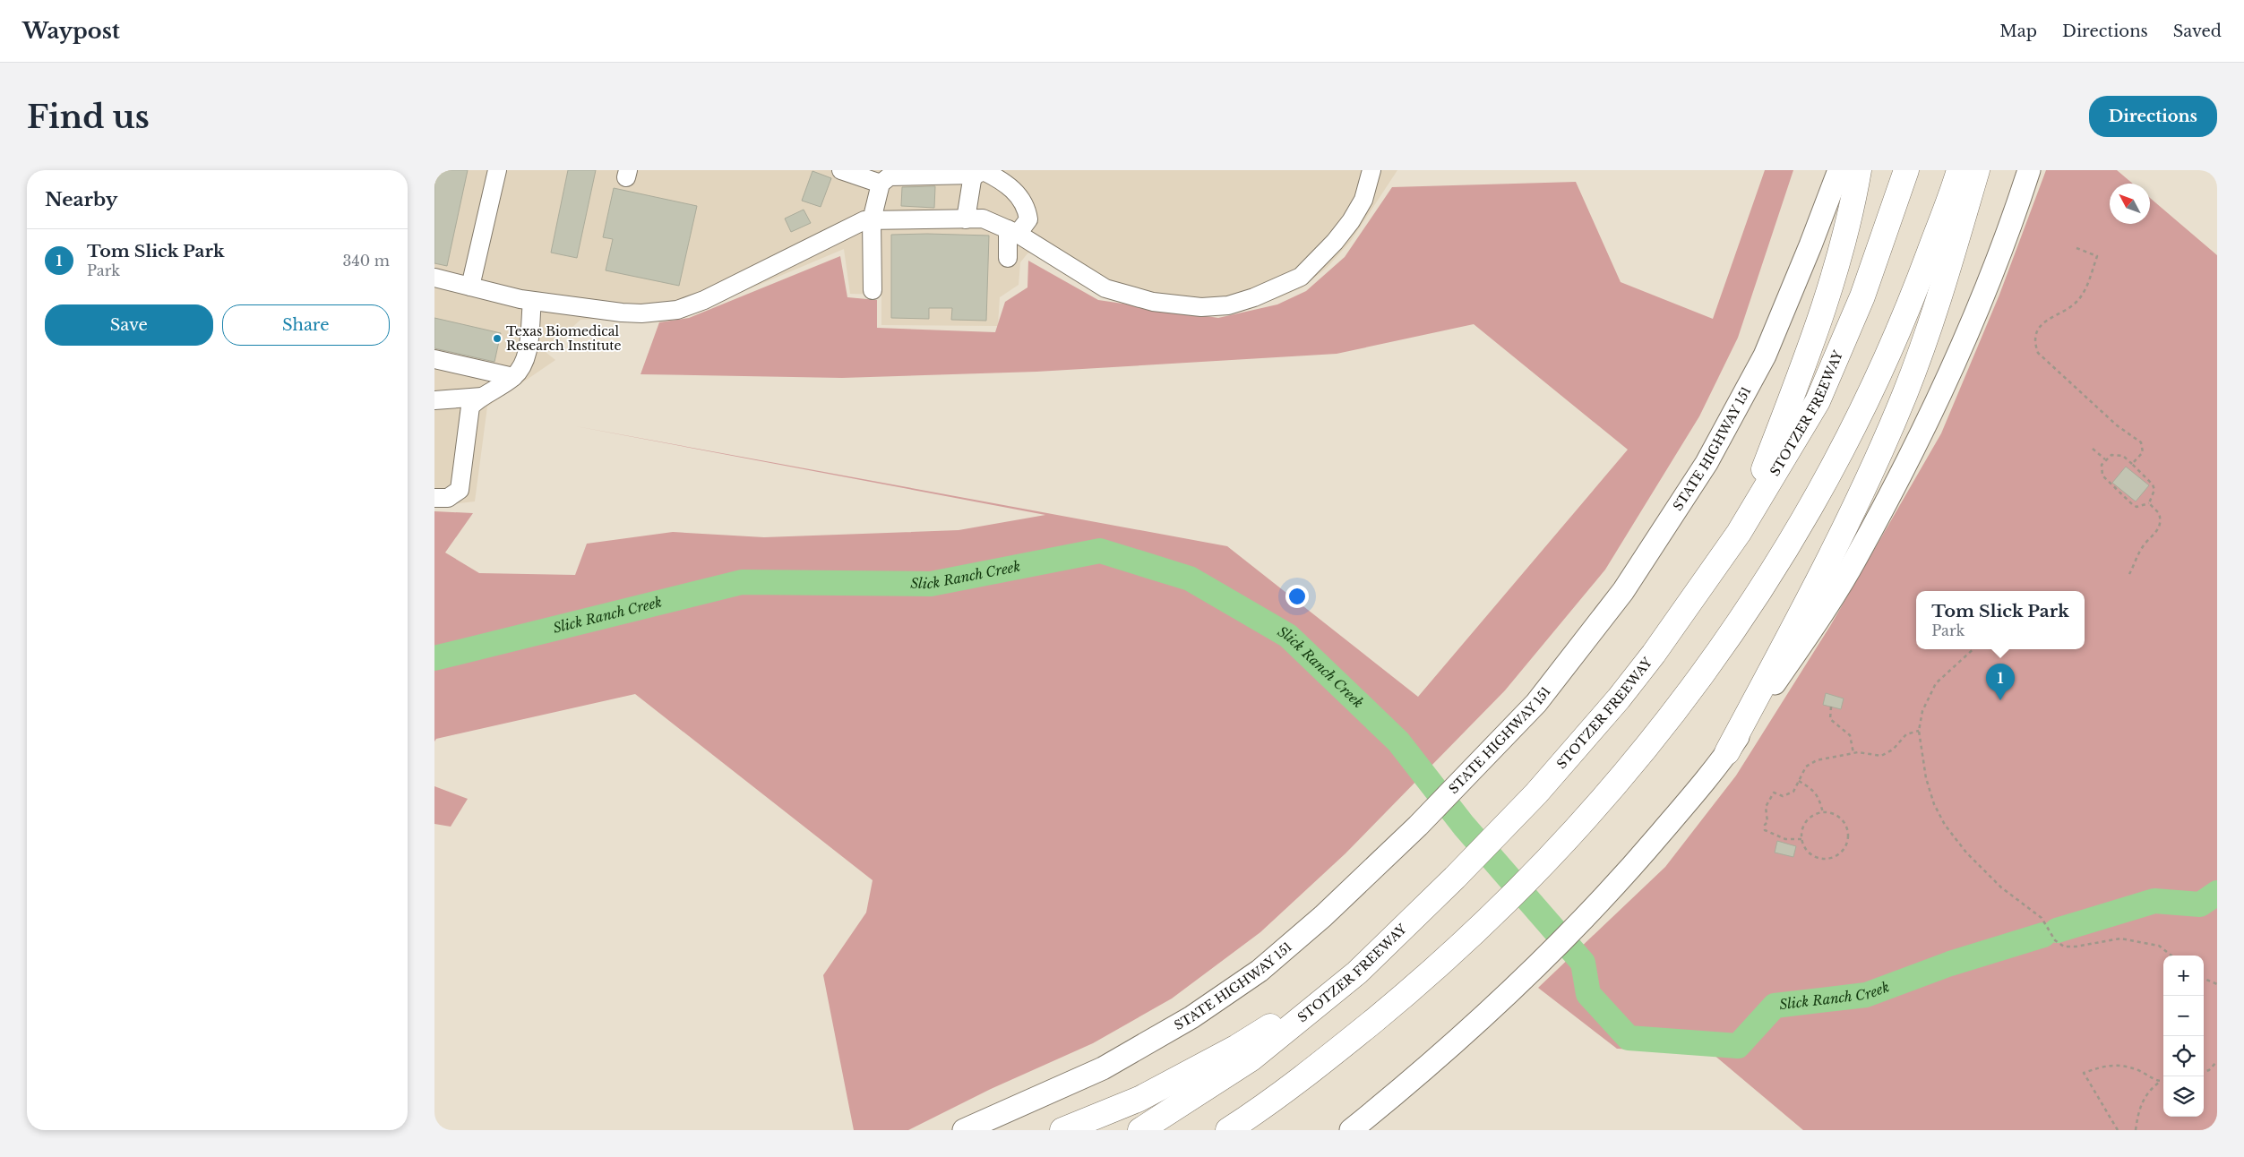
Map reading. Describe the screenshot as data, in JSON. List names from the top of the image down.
{
  "streets": {
    "highway": ["STOTZER FREEWAY"],
    "main road": ["STATE HIGHWAY 151"]
  },
  "water": ["Slick Ranch Creek"],
  "places": ["Texas Biomedical Research Institute"],
  "north": "top left",
  "page": {
    "header": "Waypost",
    "nav": ["Map", "Directions", "Saved"],
    "buttons": [
      "Directions",
      ["Save", "Share"]
    ],
    "title": "Find us",
    "heading": "Nearby",
    "list": [
      {
        "mark": "1",
        "name": "Tom Slick Park",
        "note": "Park",
        "value": "340 m"
      }
    ],
    "popup": ["Tom Slick Park", "Park"],
    "pins": "1",
    "map_buttons": ["+", "−"]
  }
}
